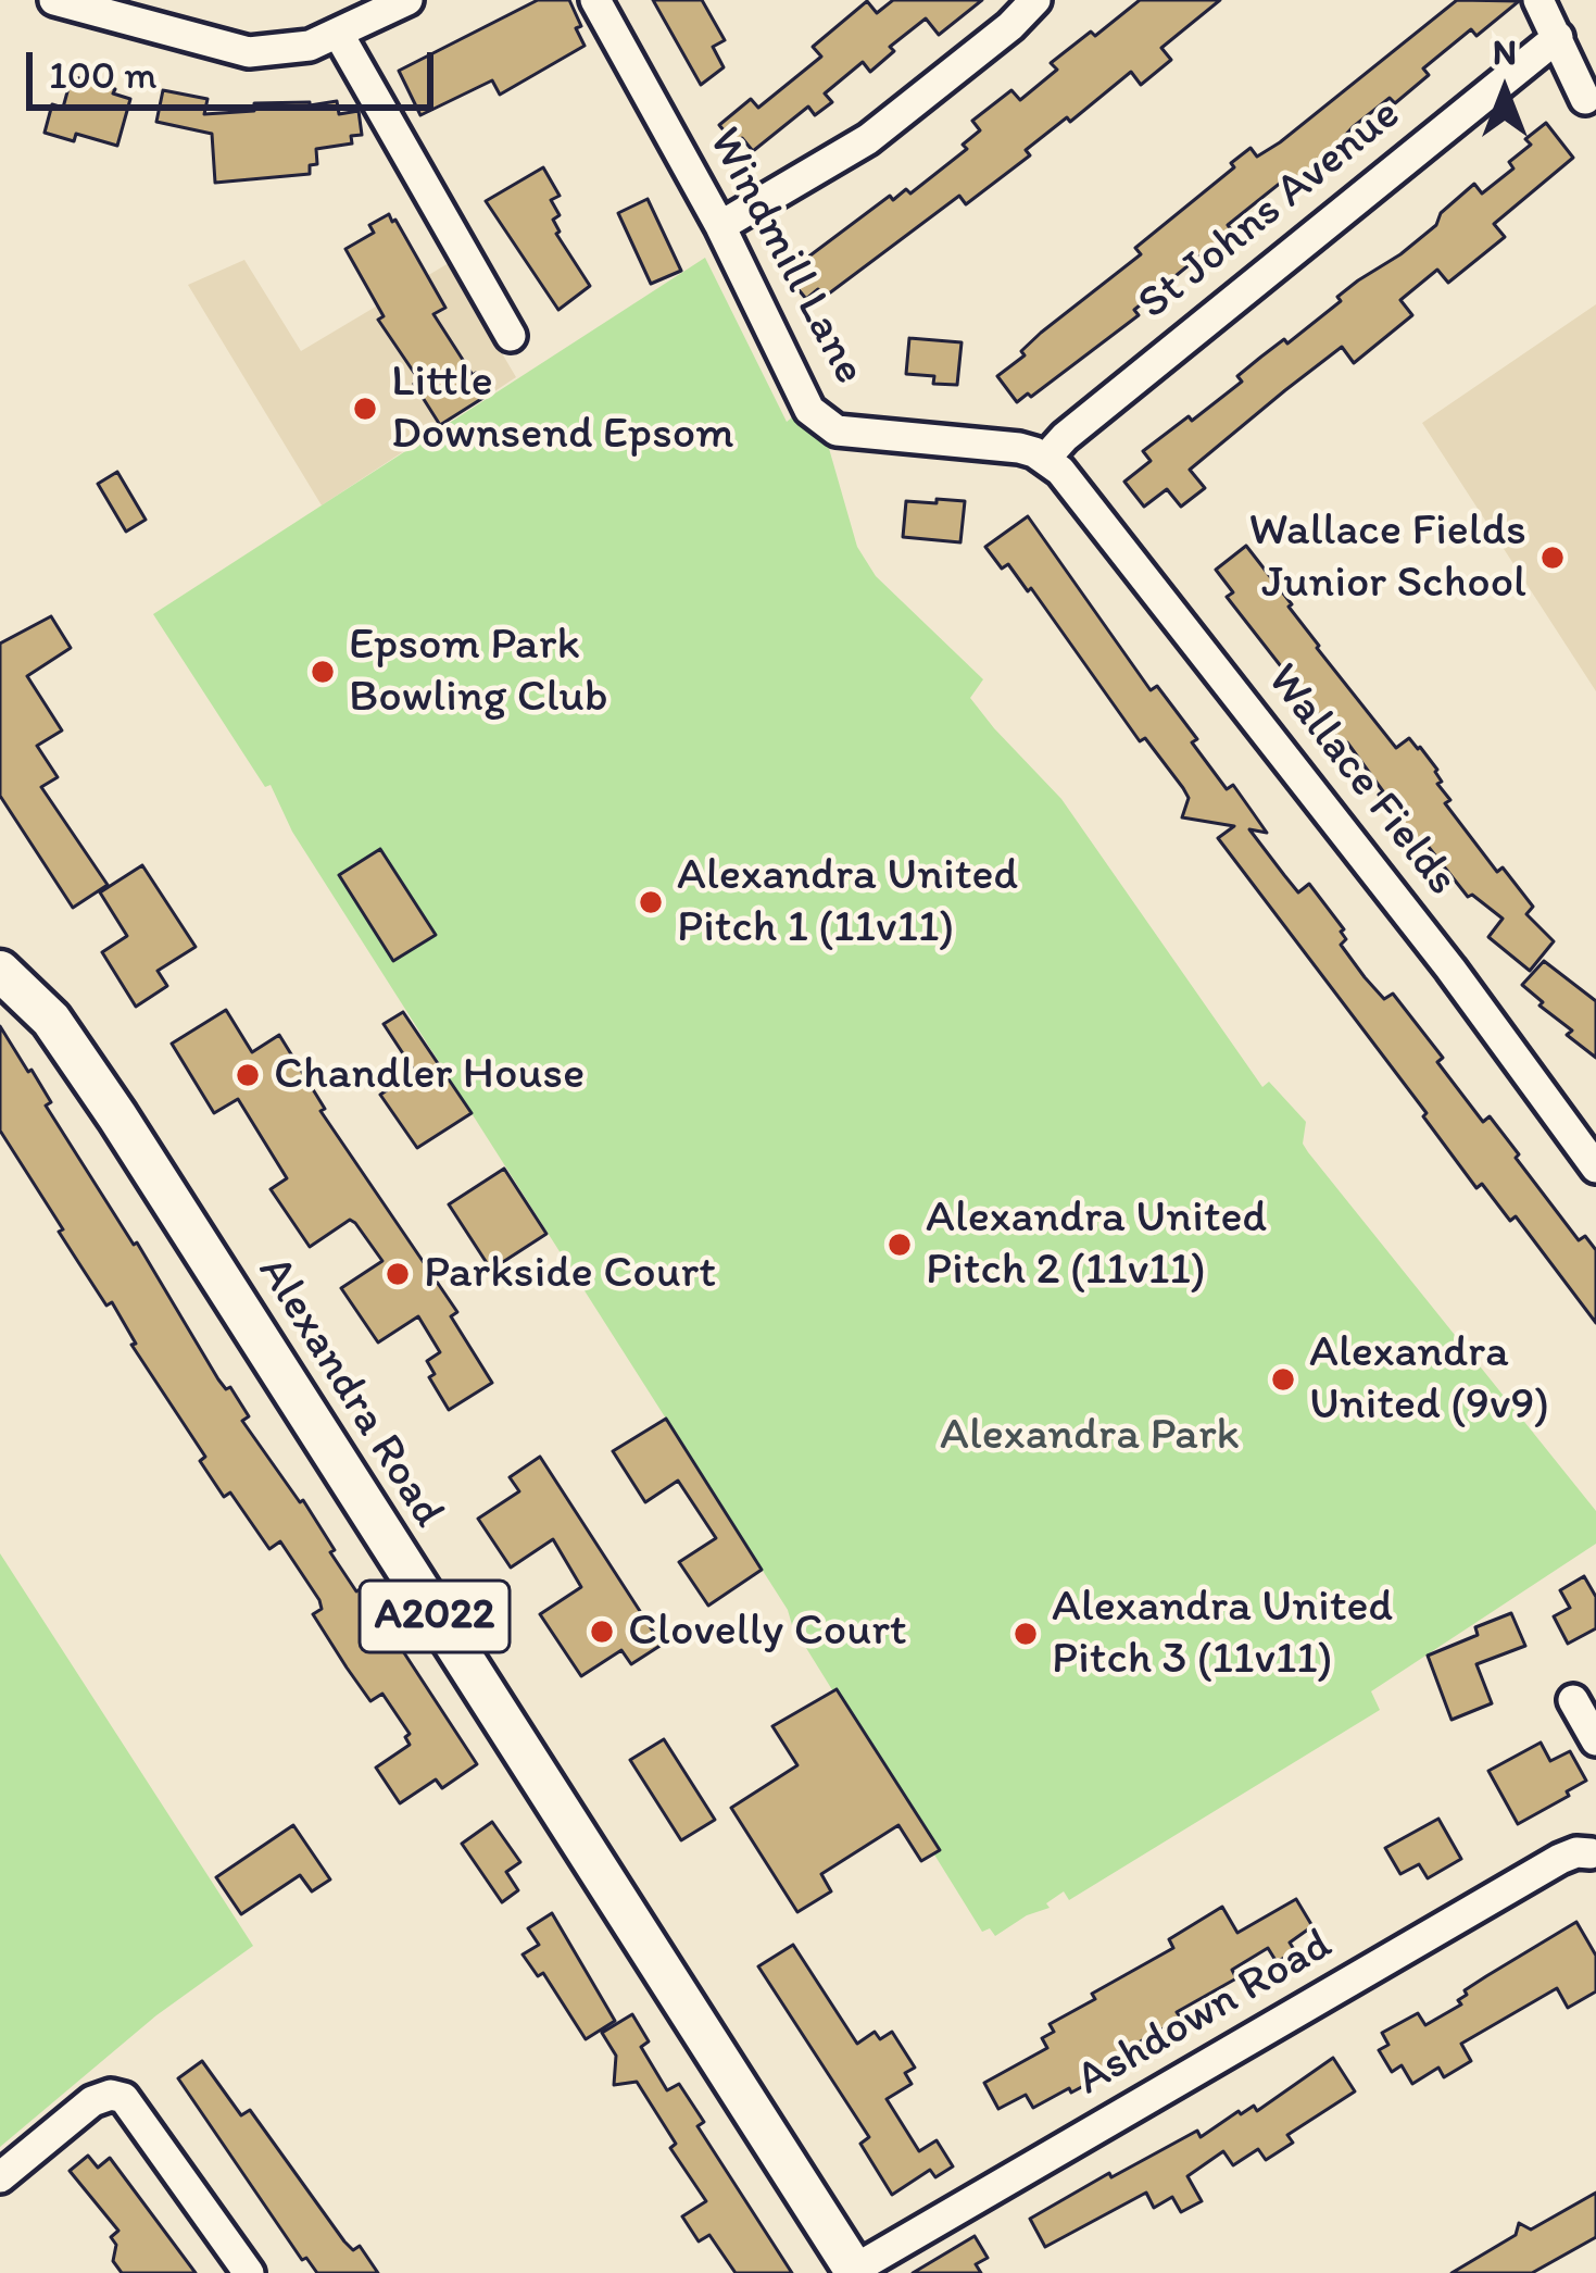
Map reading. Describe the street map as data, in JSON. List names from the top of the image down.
{
  "streets": {
    "main road": ["Alexandra Road", "A2022"],
    "street": [
      "St Johns Avenue",
      "Windmill Lane",
      "Wallace Fields",
      "Ashdown Road"
    ]
  },
  "crossings": [
    ["St Johns Avenue", "Windmill Lane"],
    ["St Johns Avenue", "Wallace Fields"],
    ["Windmill Lane", "Wallace Fields"],
    ["Alexandra Road", "Ashdown Road"]
  ],
  "parks": ["Alexandra Park"],
  "places": [
    "Little Downsend Epsom",
    "Wallace Fields Junior School",
    "Epsom Park Bowling Club",
    "Alexandra United Pitch 1 (11v11)",
    "Chandler House",
    "Alexandra United Pitch 2 (11v11)",
    "Parkside Court",
    "Alexandra United (9v9)",
    "Clovelly Court",
    "Alexandra United Pitch 3 (11v11)"
  ],
  "scale_bar": "100 m",
  "north": "top"
}
